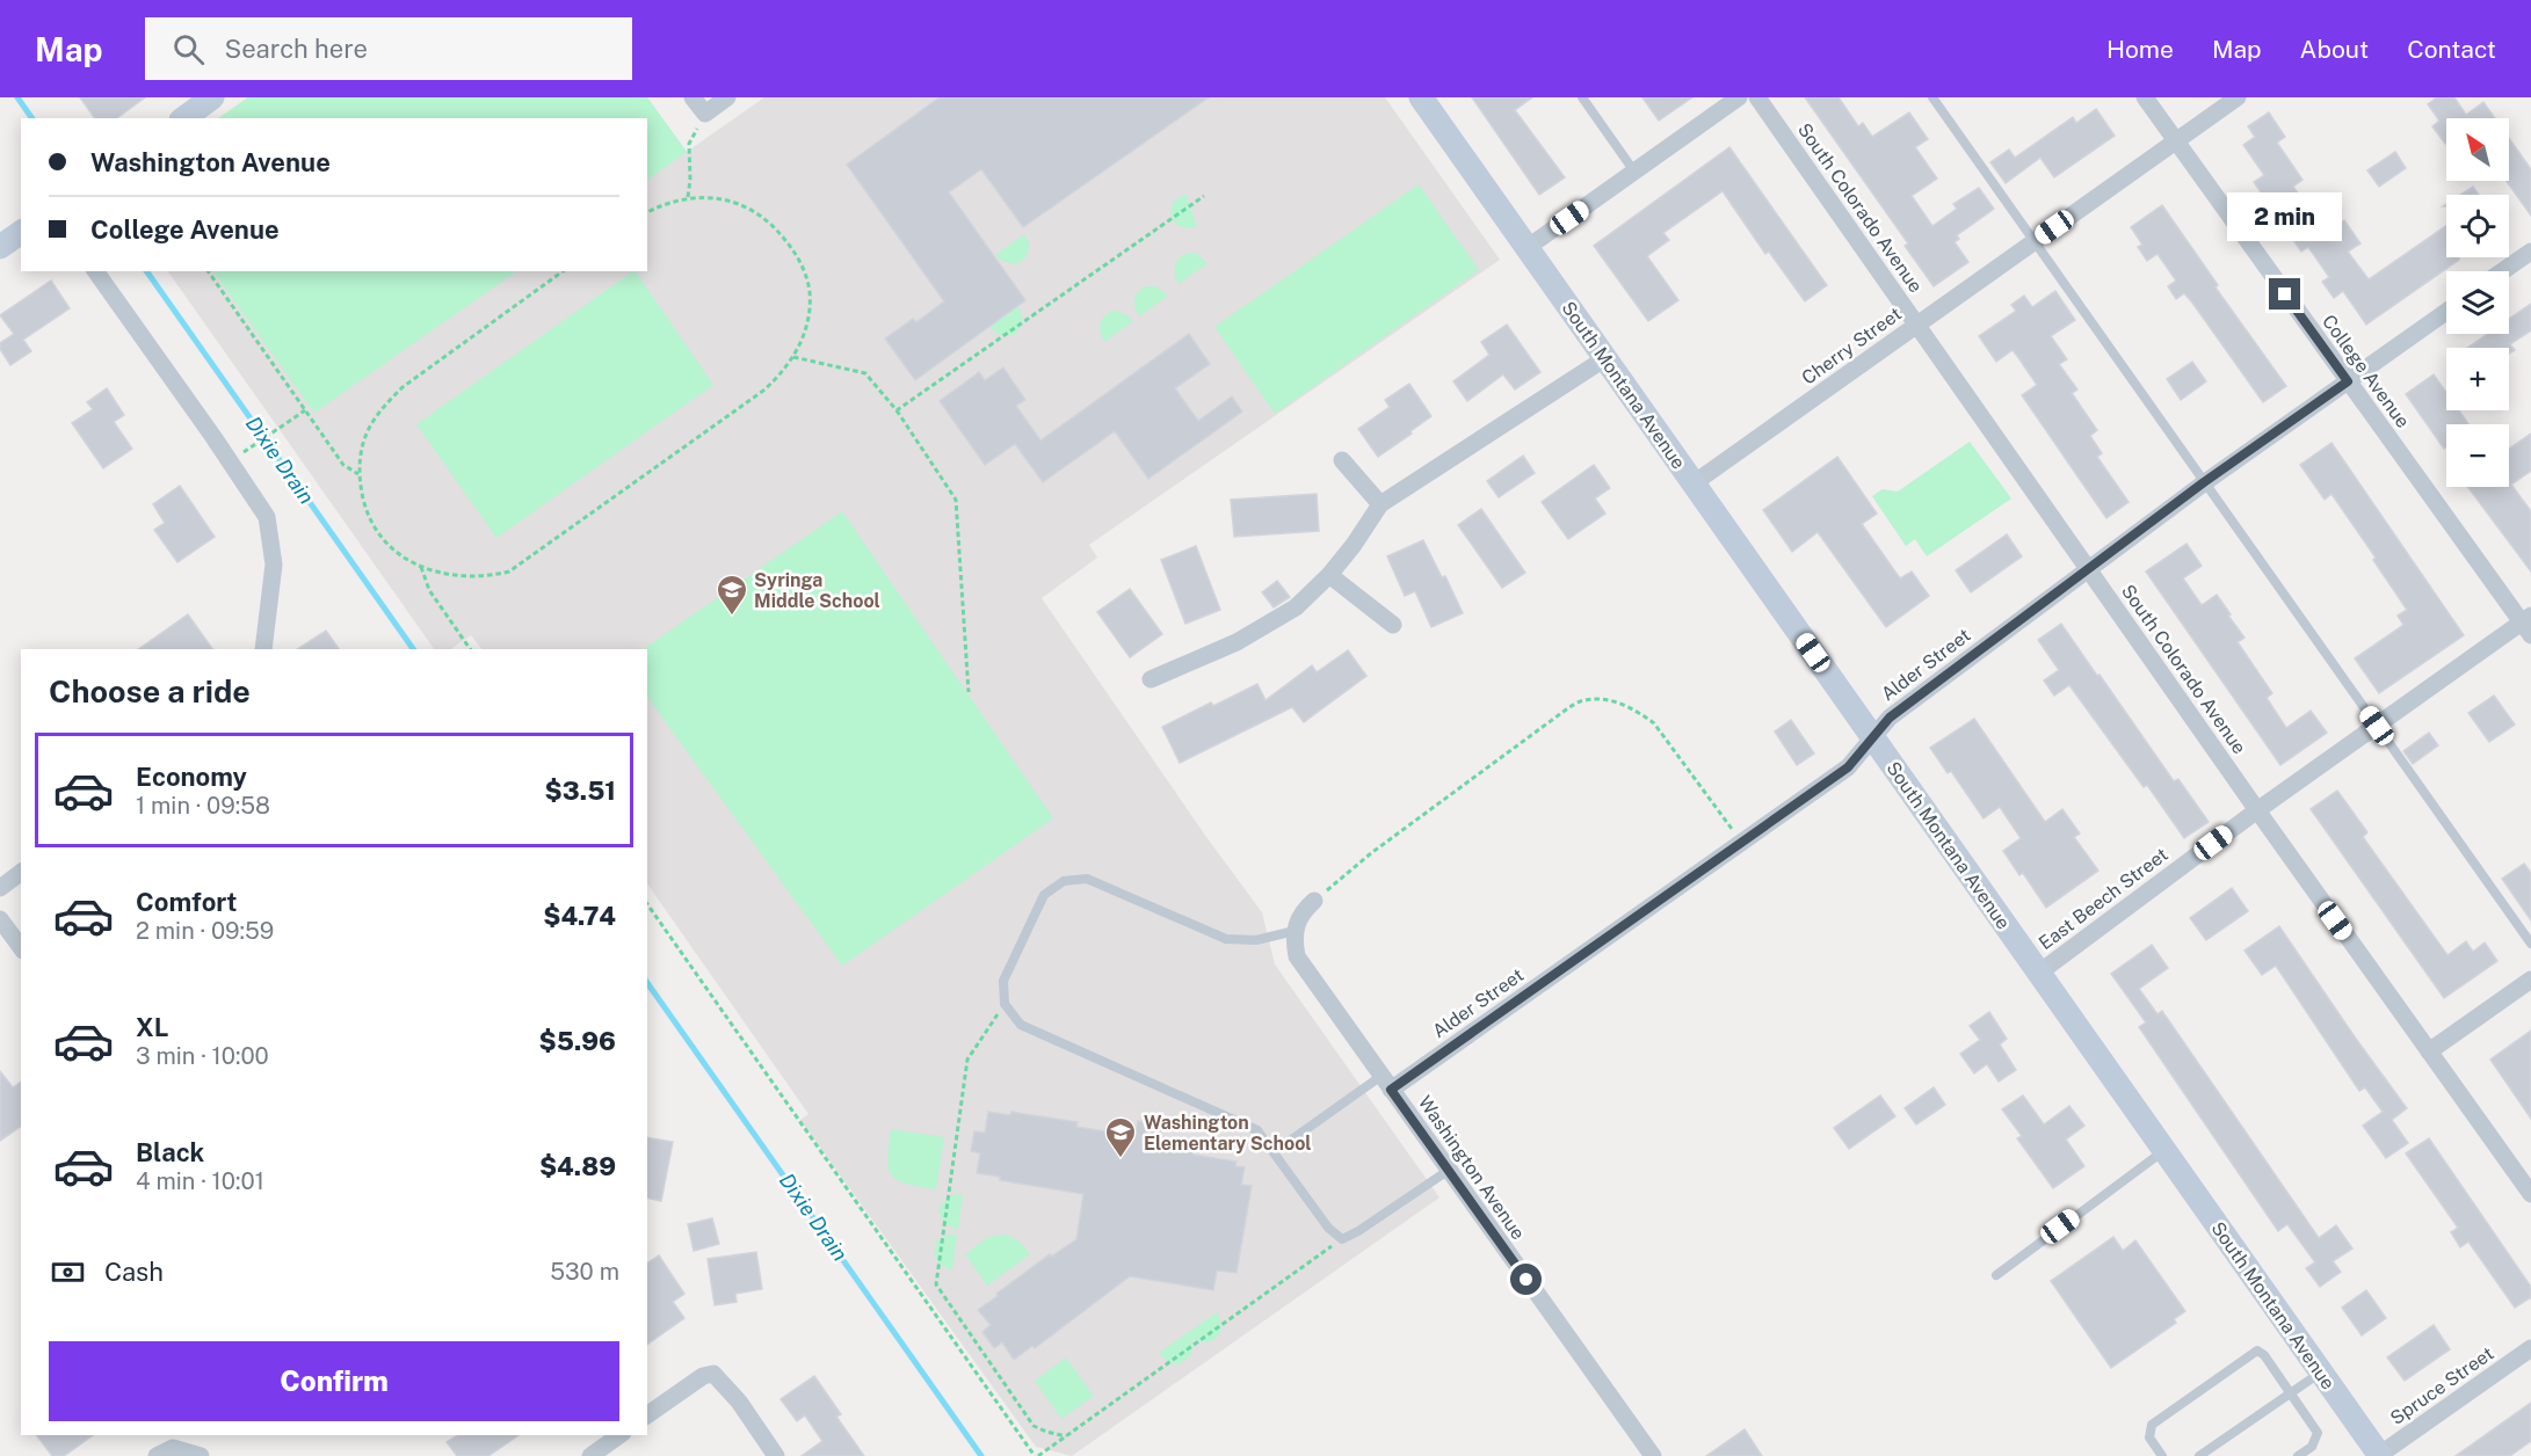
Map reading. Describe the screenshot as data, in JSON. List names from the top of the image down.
{
  "streets": {
    "street": [
      "South Colorado Avenue",
      "Cherry Street",
      "College Avenue",
      "South Montana Avenue",
      "Alder Street",
      "East Beech Street",
      "Washington Avenue",
      "Spruce Street"
    ]
  },
  "crossings": [
    ["South Colorado Avenue", "Cherry Street"],
    ["South Colorado Avenue", "Alder Street"],
    ["South Colorado Avenue", "East Beech Street"],
    ["Cherry Street", "College Avenue"],
    ["Cherry Street", "South Montana Avenue"],
    ["College Avenue", "Alder Street"],
    ["College Avenue", "East Beech Street"],
    ["South Montana Avenue", "Alder Street"],
    ["South Montana Avenue", "East Beech Street"],
    ["South Montana Avenue", "Spruce Street"],
    ["Alder Street", "Washington Avenue"]
  ],
  "water": ["Dixie Drain"],
  "places": {
    "school or university": ["Syringa Middle School", "Washington Elementary School"]
  },
  "north": "top left",
  "page": {
    "header": "Map",
    "search": "Search here",
    "nav": [
      "Home",
      "Map",
      "About",
      "Contact"
    ],
    "map_buttons": ["+", "−"],
    "banner": ["Washington Avenue", "College Avenue"],
    "bubble": "2 min",
    "heading": "Choose a ride",
    "list": [
      {
        "name": "Economy",
        "note": "1 min · 09:58",
        "value": "$3.51"
      },
      {
        "name": "Comfort",
        "note": "2 min · 09:59",
        "value": "$4.74"
      },
      {
        "name": "XL",
        "note": "3 min · 10:00",
        "value": "$5.96"
      },
      {
        "name": "Black",
        "note": "4 min · 10:01",
        "value": "$4.89"
      }
    ],
    "pay": ["Cash", "530 m"],
    "buttons": "Confirm"
  }
}
